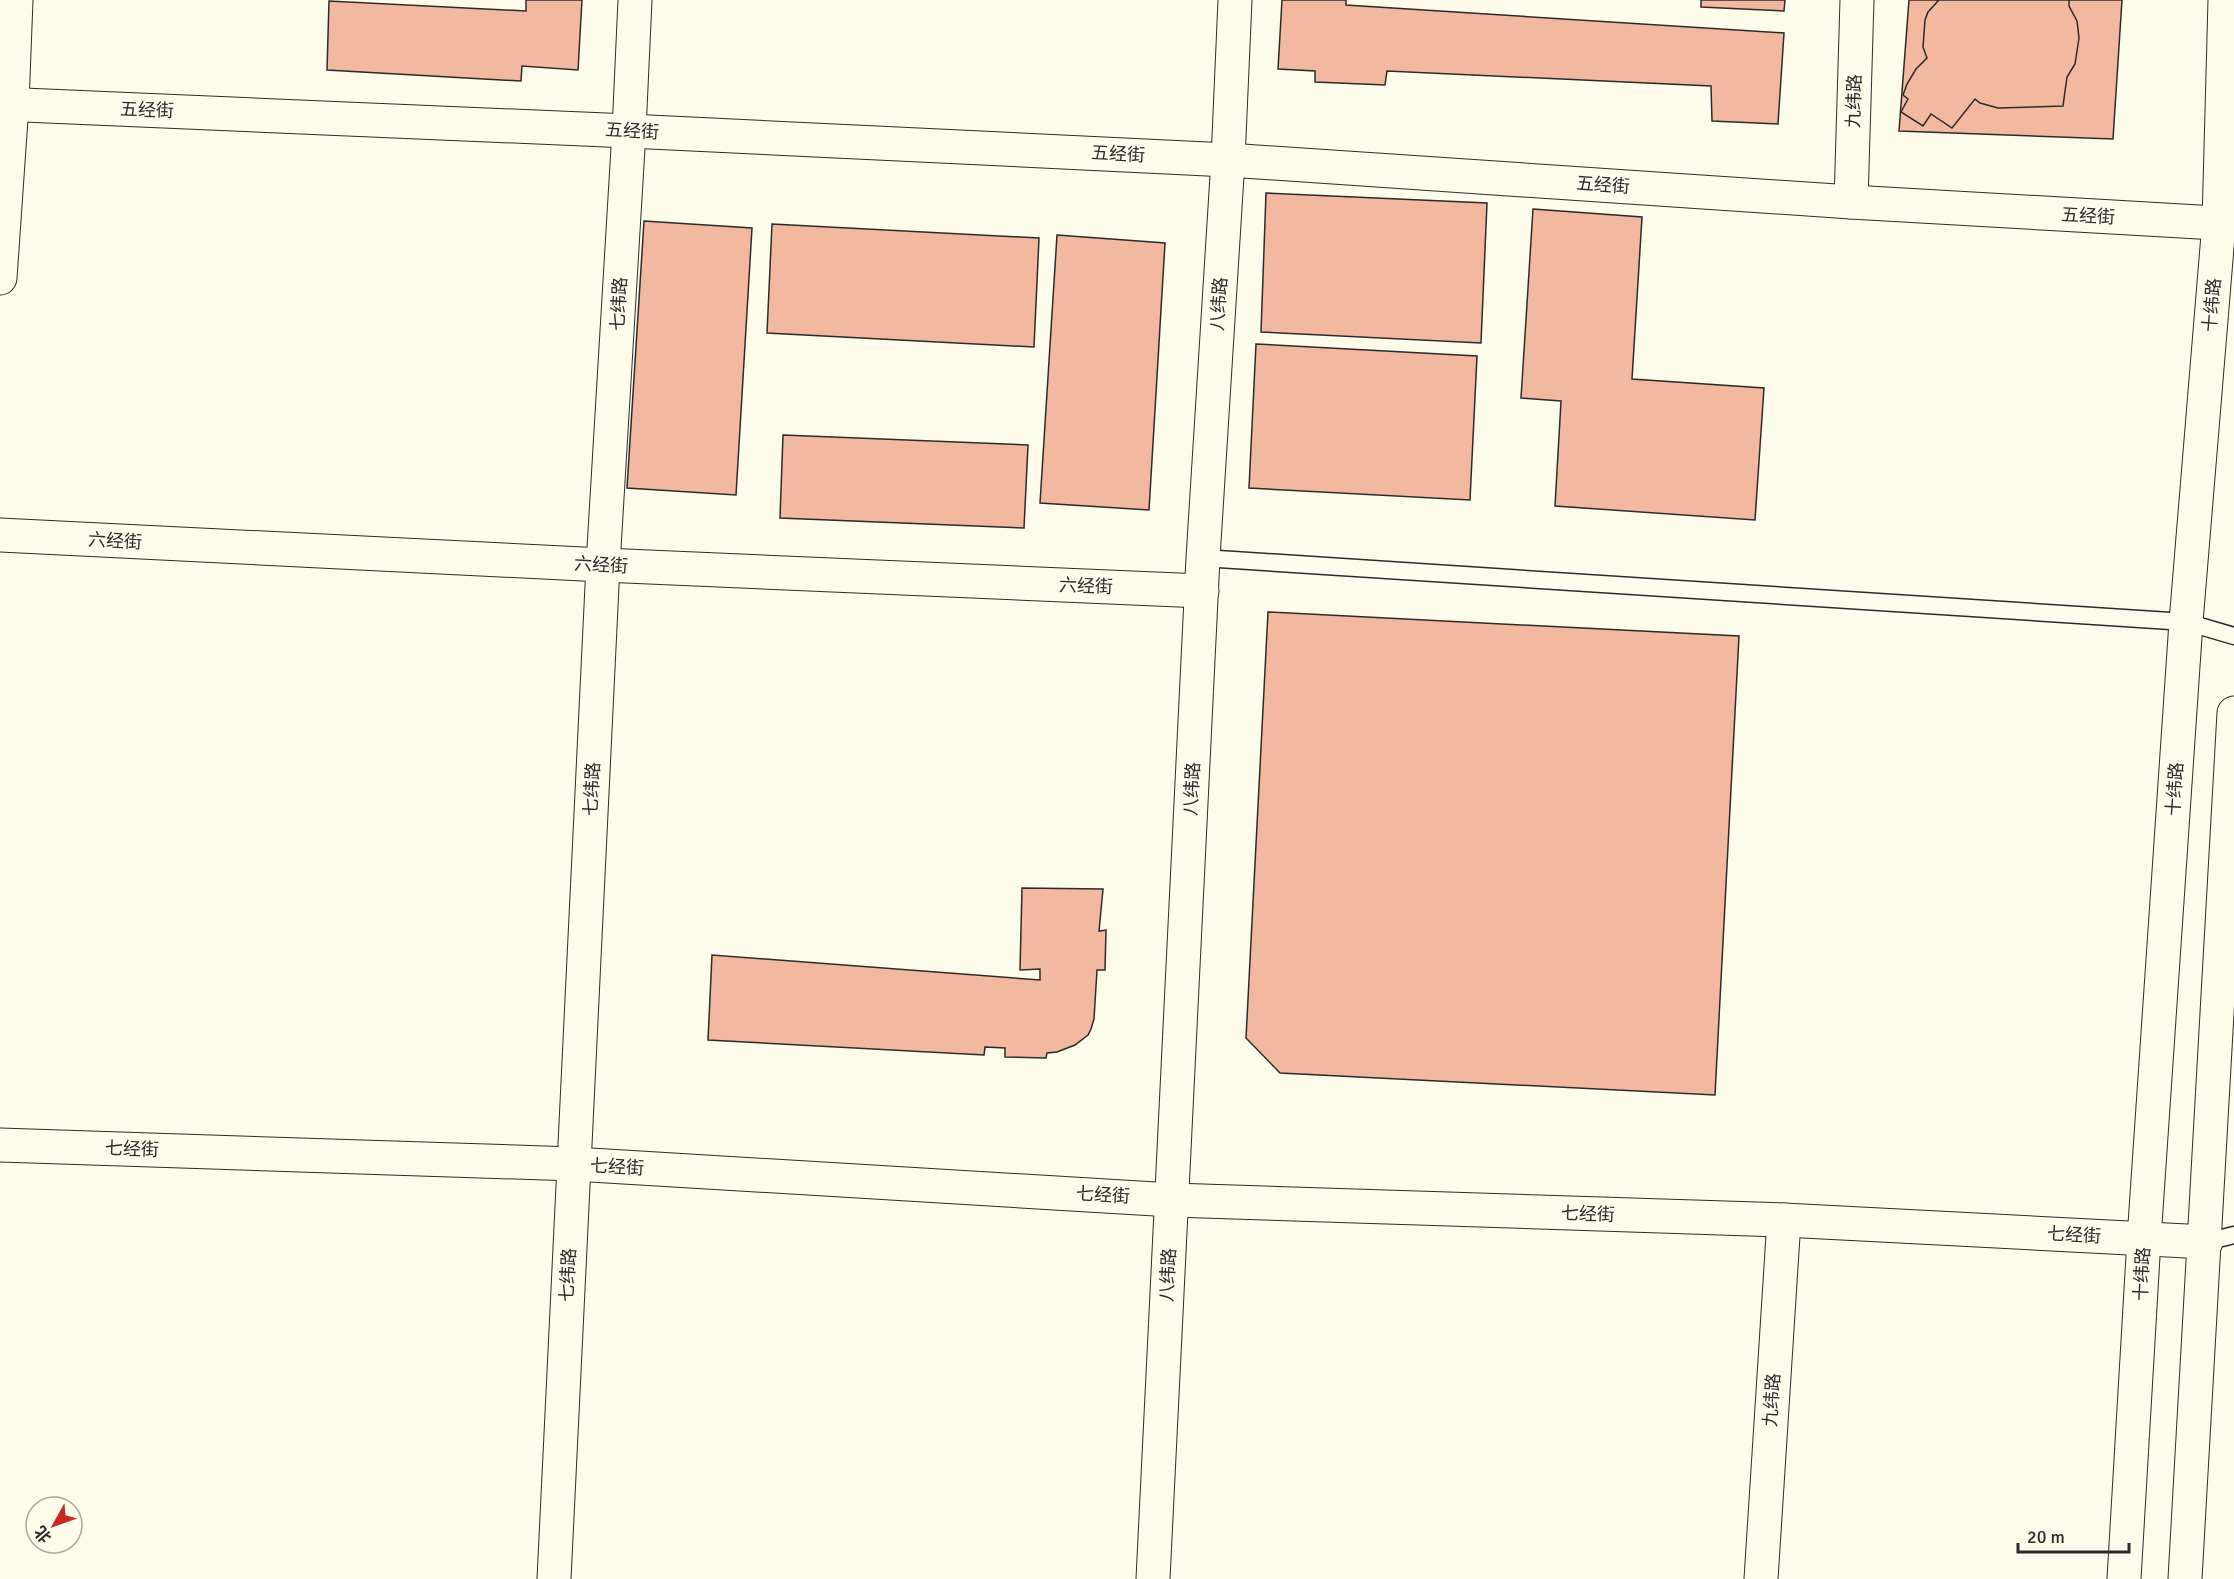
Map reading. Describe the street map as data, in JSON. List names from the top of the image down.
{
  "streets": {
    "street": [
      "九纬路",
      "五经街",
      "七纬路",
      "八纬路",
      "十纬路",
      "六经街",
      "七经街"
    ]
  },
  "crossings": [
    ["九纬路", "五经街"],
    ["九纬路", "七经街"],
    ["五经街", "七纬路"],
    ["五经街", "八纬路"],
    ["五经街", "十纬路"],
    ["七纬路", "六经街"],
    ["七纬路", "七经街"],
    ["八纬路", "六经街"],
    ["八纬路", "七经街"],
    ["十纬路", "七经街"]
  ],
  "scale_bar": "20 m",
  "north": "bottom left"
}
